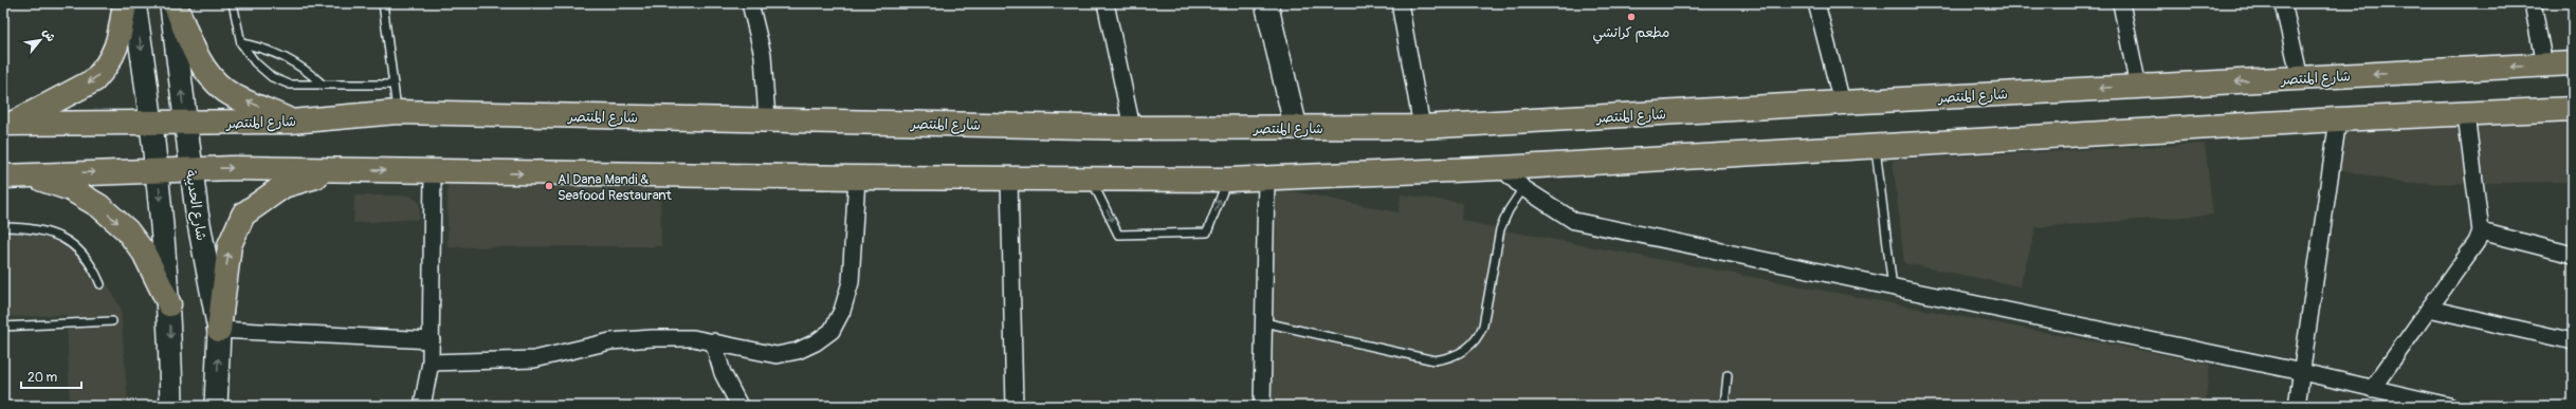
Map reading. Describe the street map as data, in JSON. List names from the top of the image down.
{
  "streets": {
    "main road": ["شارع المنتصر", "شارع الحديبة"]
  },
  "crossings": [
    ["شارع المنتصر", "شارع الحديبة"]
  ],
  "places": ["مطعم كراتشي", "Al Dana Mandi & Seafood Restaurant"],
  "scale_bar": "20 m",
  "north": "top right"
}
